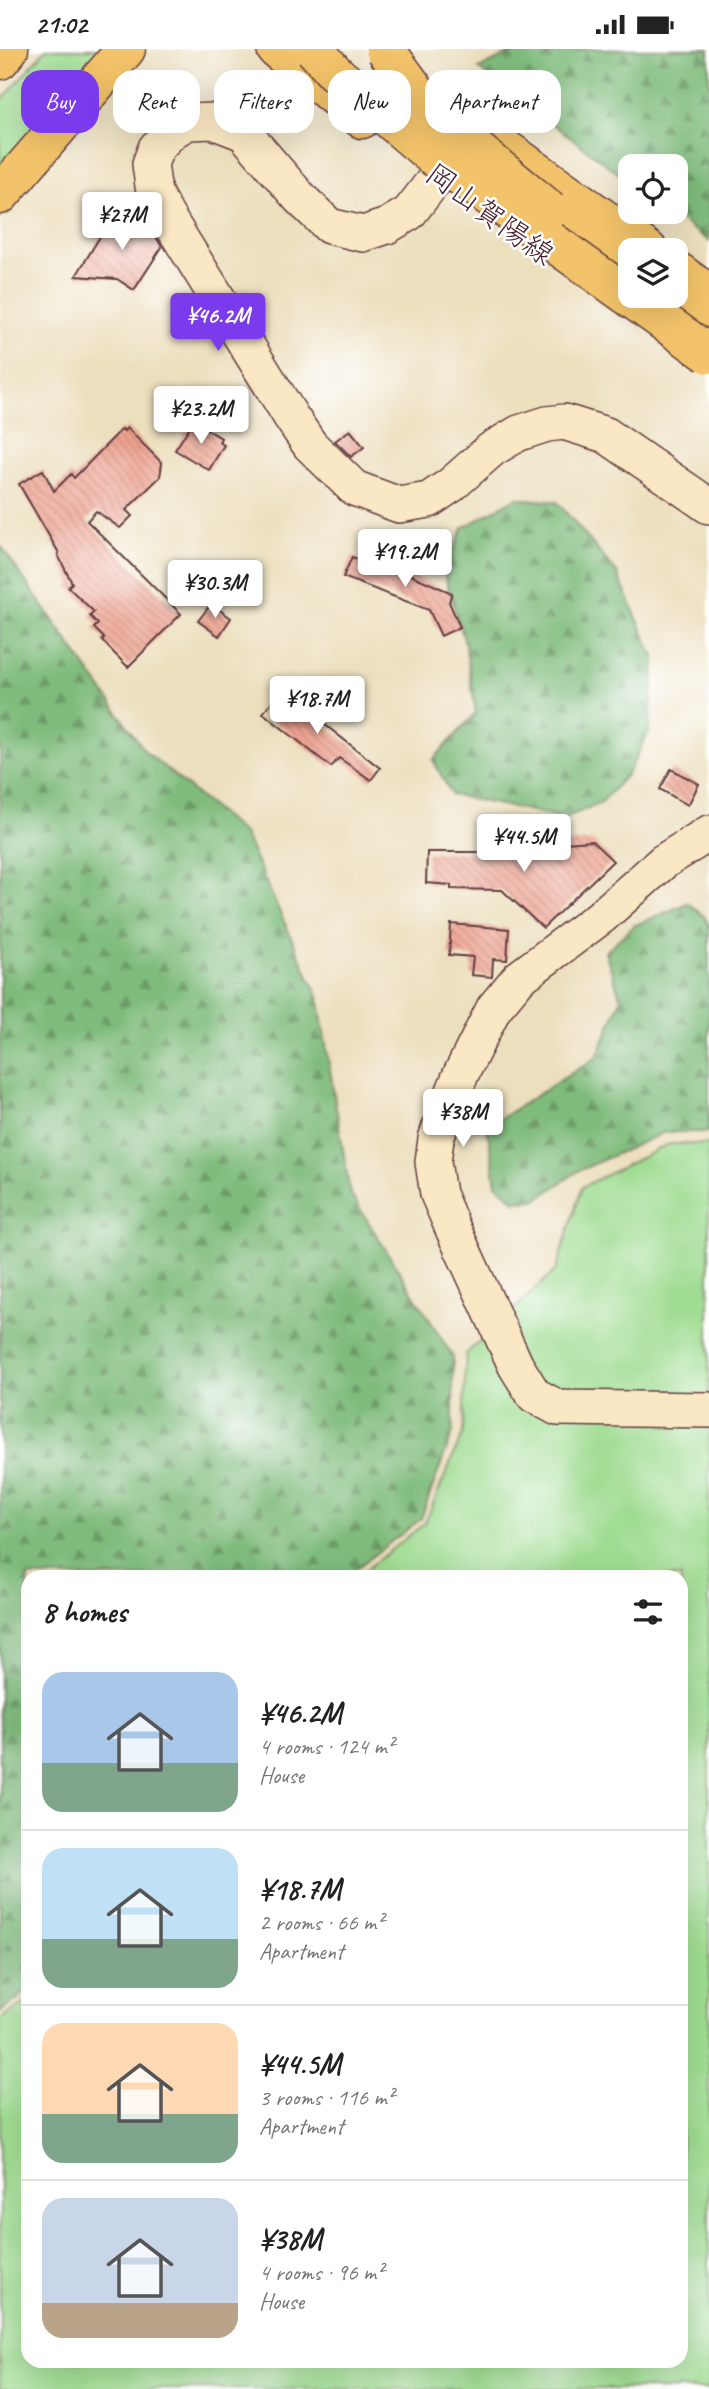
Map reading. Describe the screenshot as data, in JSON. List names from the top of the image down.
{
  "streets": {
    "main road": ["岡山賀陽線"]
  },
  "page": {
    "status": "21:02",
    "chip": [
      "Buy",
      "Rent",
      "Filters",
      "New",
      "Apartment"
    ],
    "price": [
      "¥27M",
      "¥46.2M",
      "¥23.2M",
      "¥19.2M",
      "¥30.3M",
      "¥18.7M",
      "¥44.5M",
      "¥38M"
    ],
    "heading": "8 homes",
    "list": [
      {
        "name": "¥46.2M",
        "note": "4 rooms · 124 m² · House"
      },
      {
        "name": "¥18.7M",
        "note": "2 rooms · 66 m² · Apartment"
      },
      {
        "name": "¥44.5M",
        "note": "3 rooms · 116 m² · Apartment"
      },
      {
        "name": "¥38M",
        "note": "4 rooms · 96 m² · House"
      }
    ]
  }
}
